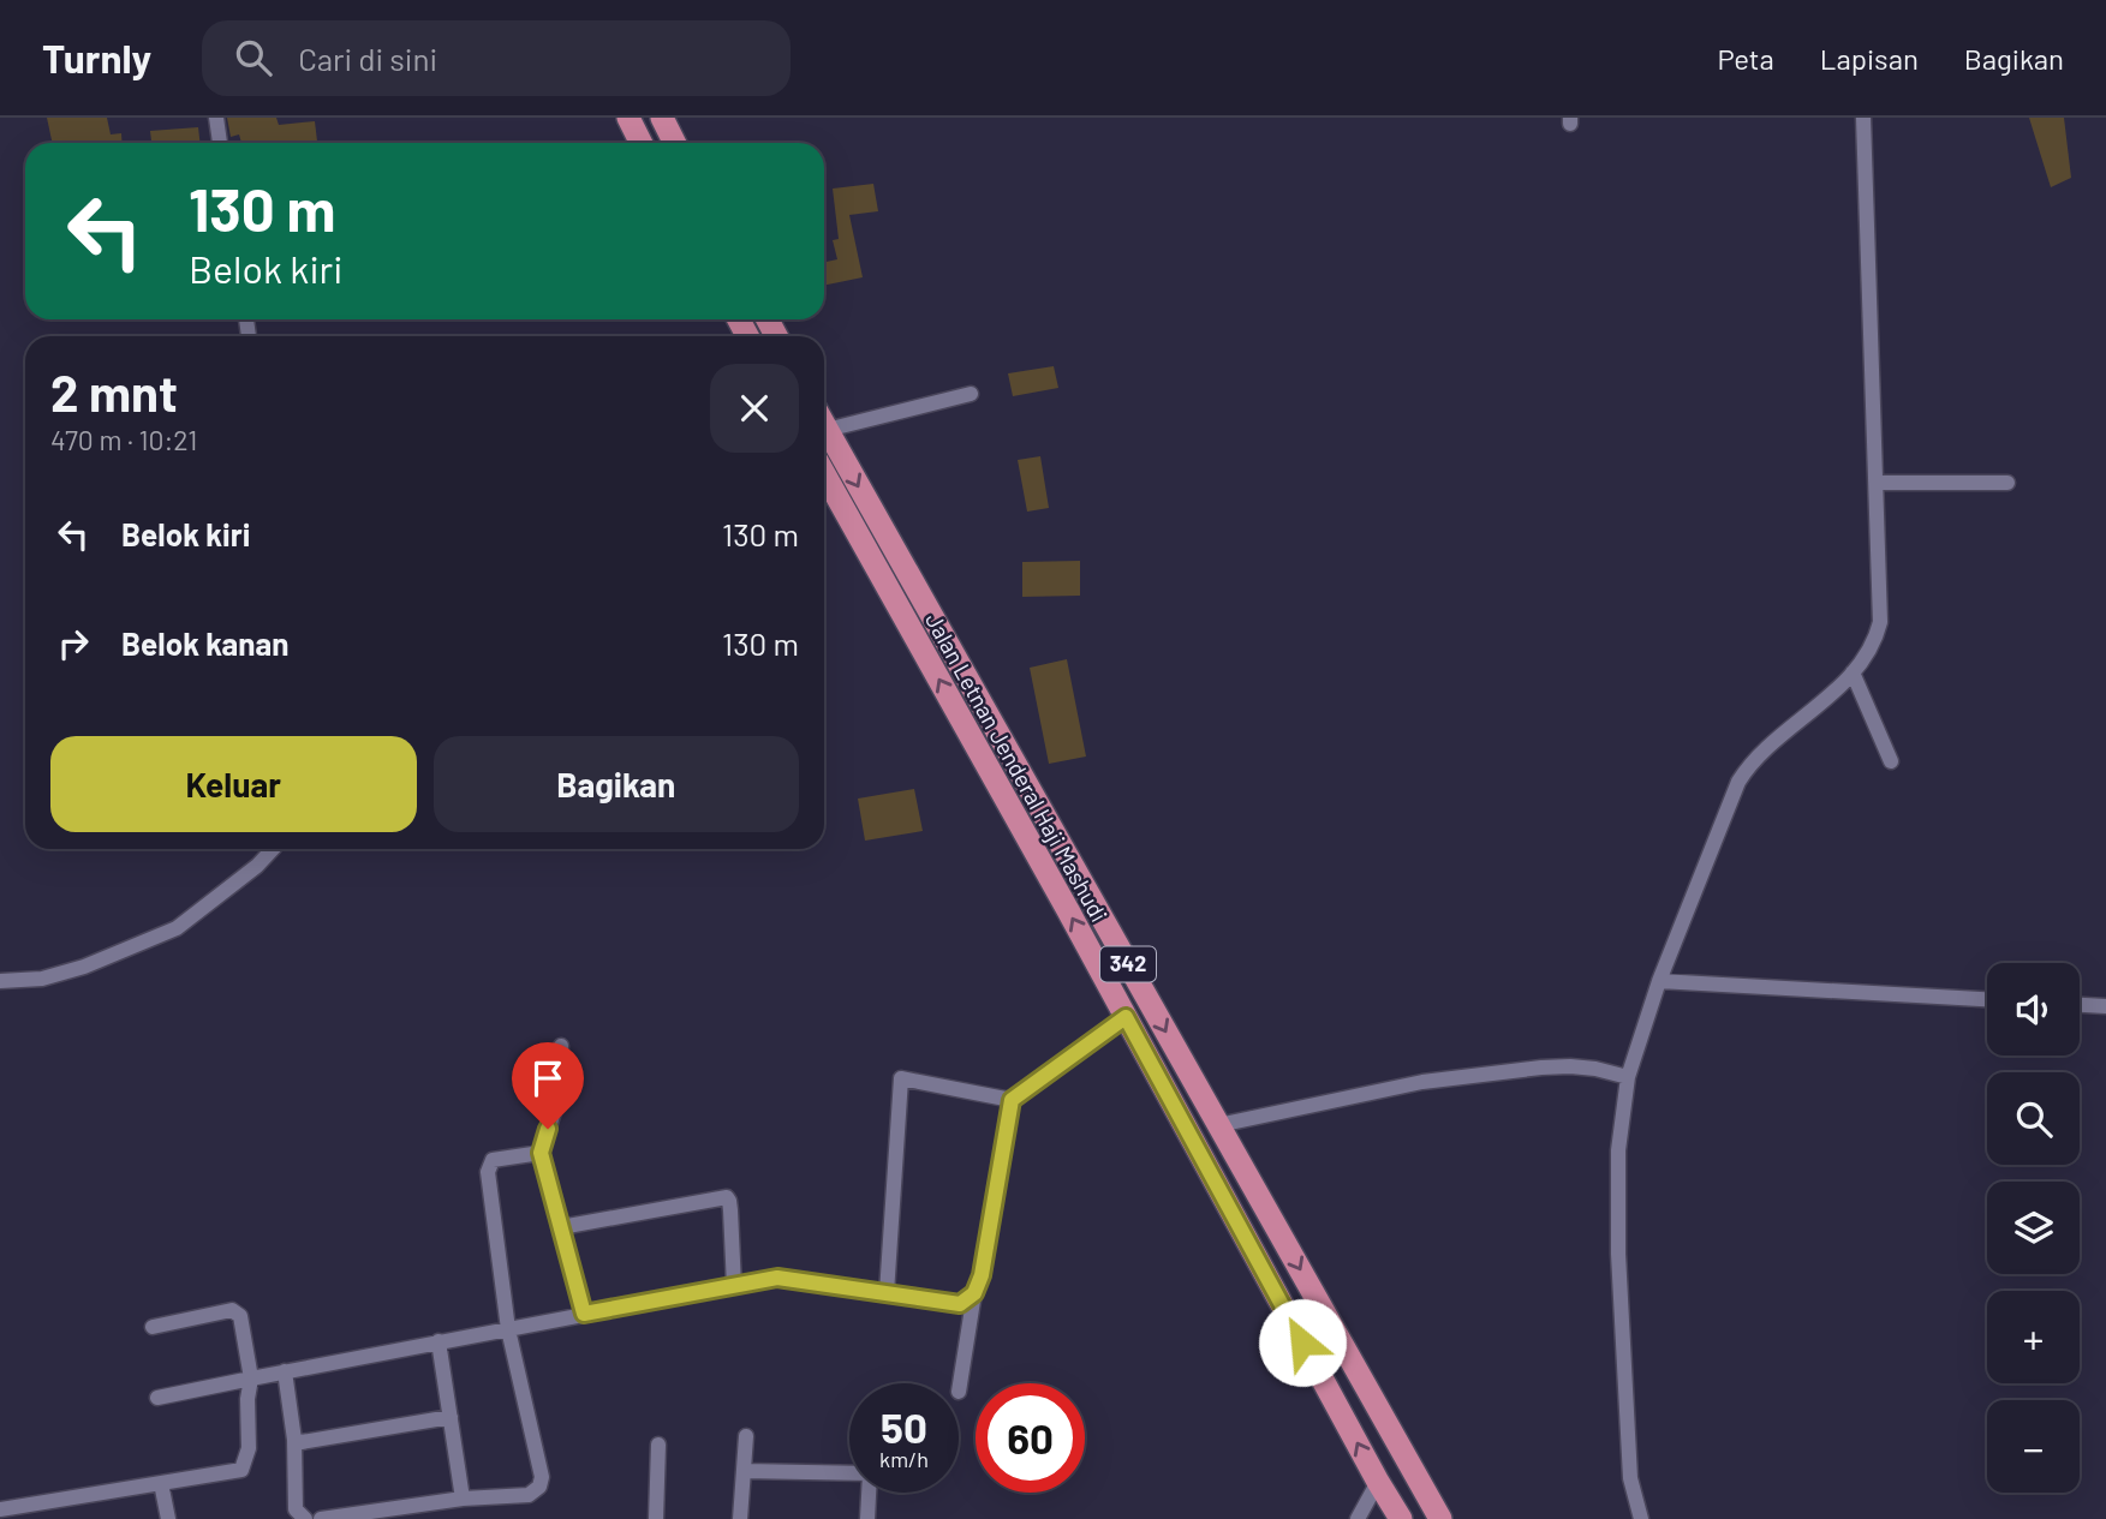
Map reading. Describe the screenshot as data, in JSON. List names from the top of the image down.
{
  "streets": {
    "main road": ["Jalan Letnan Jenderal Haji Mashudi", "342"]
  },
  "page": {
    "header": "Turnly",
    "search": "Cari di sini",
    "nav": ["Peta", "Lapisan", "Bagikan"],
    "turn": ["130 m", "Belok kiri"],
    "heading": ["2 mnt", "470 m · 10:21"],
    "list": [
      {
        "name": "Belok kiri",
        "value": "130 m"
      },
      {
        "name": "Belok kanan",
        "value": "130 m"
      }
    ],
    "buttons": ["Keluar", "Bagikan"],
    "map_buttons": ["+", "−"],
    "speed": "50 km/h",
    "limit": "60"
  }
}
